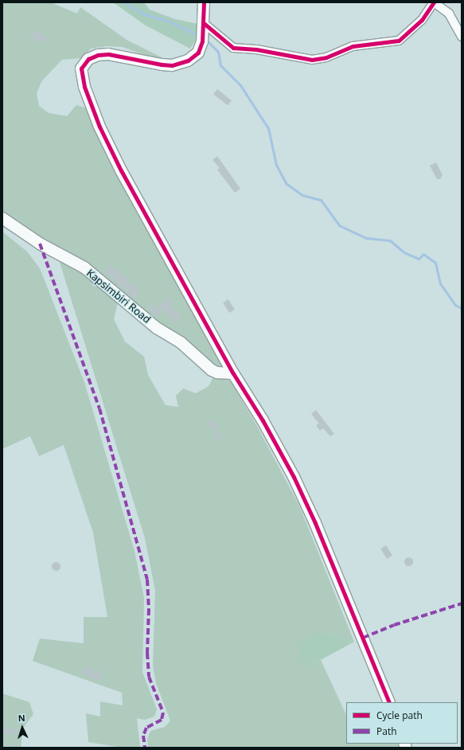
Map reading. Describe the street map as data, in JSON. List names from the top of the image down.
{
  "streets": {
    "street": ["Kapsimbiri Road"]
  },
  "legend": ["Cycle path", "Path"],
  "north": "top"
}
